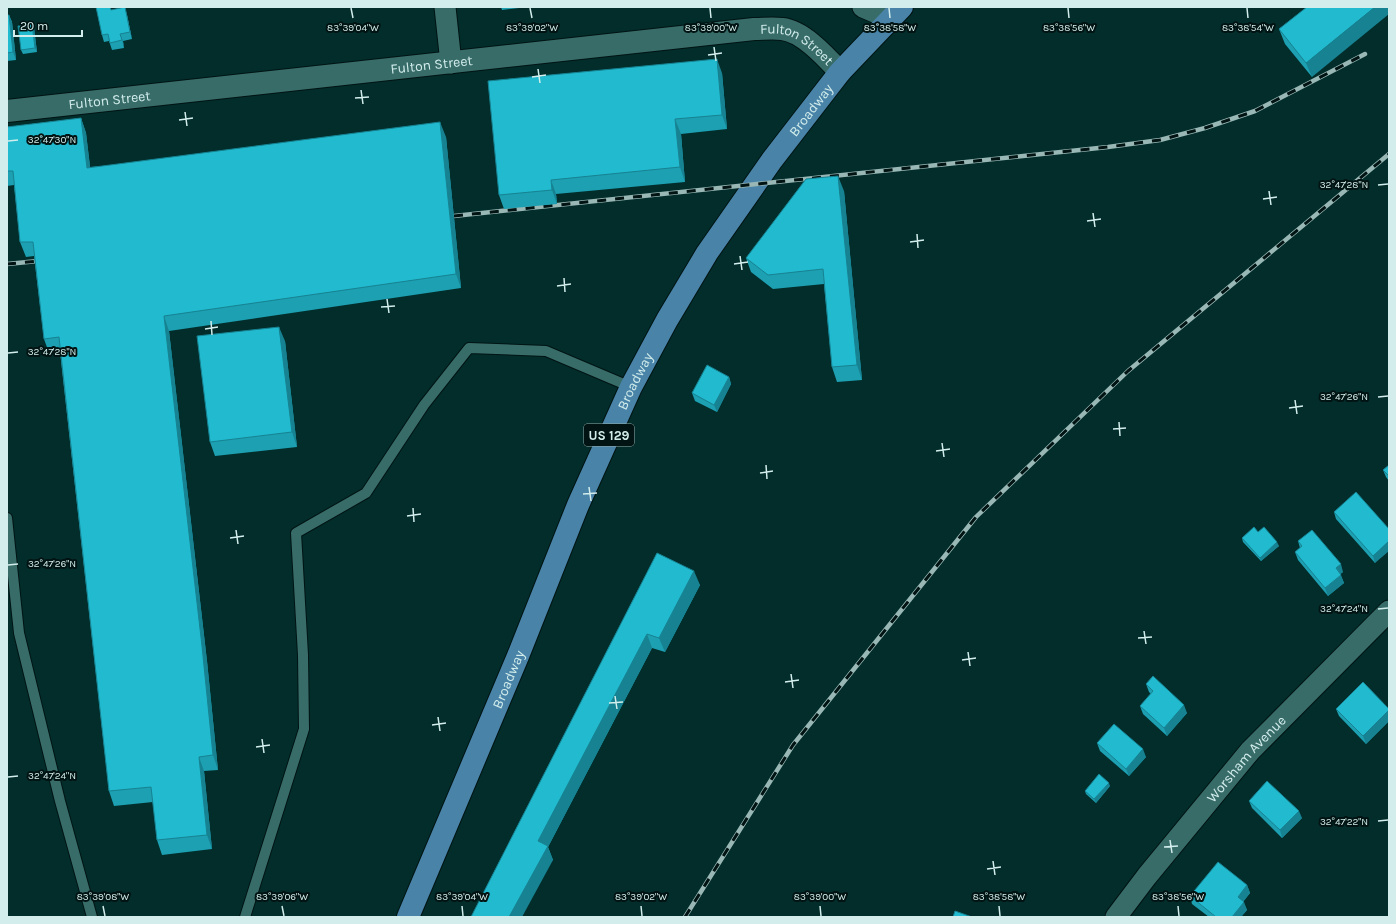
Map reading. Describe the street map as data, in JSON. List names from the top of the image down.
{
  "streets": {
    "main road": ["Broadway", "US 129"],
    "street": ["Fulton Street", "Worsham Avenue"]
  },
  "crossings": [
    ["Fulton Street", "Broadway"]
  ],
  "scale_bar": "20 m",
  "coordinates": [
    "83°39'04\"W",
    "83°39'02\"W",
    "83°39'00\"W",
    "83°38'58\"W",
    "83°38'56\"W",
    "83°38'54\"W",
    "32°47'30\"N",
    "32°47'28\"N",
    "32°47'26\"N",
    "32°47'24\"N",
    "32°47'22\"N",
    "83°39'08\"W",
    "83°39'06\"W"
  ]
}
